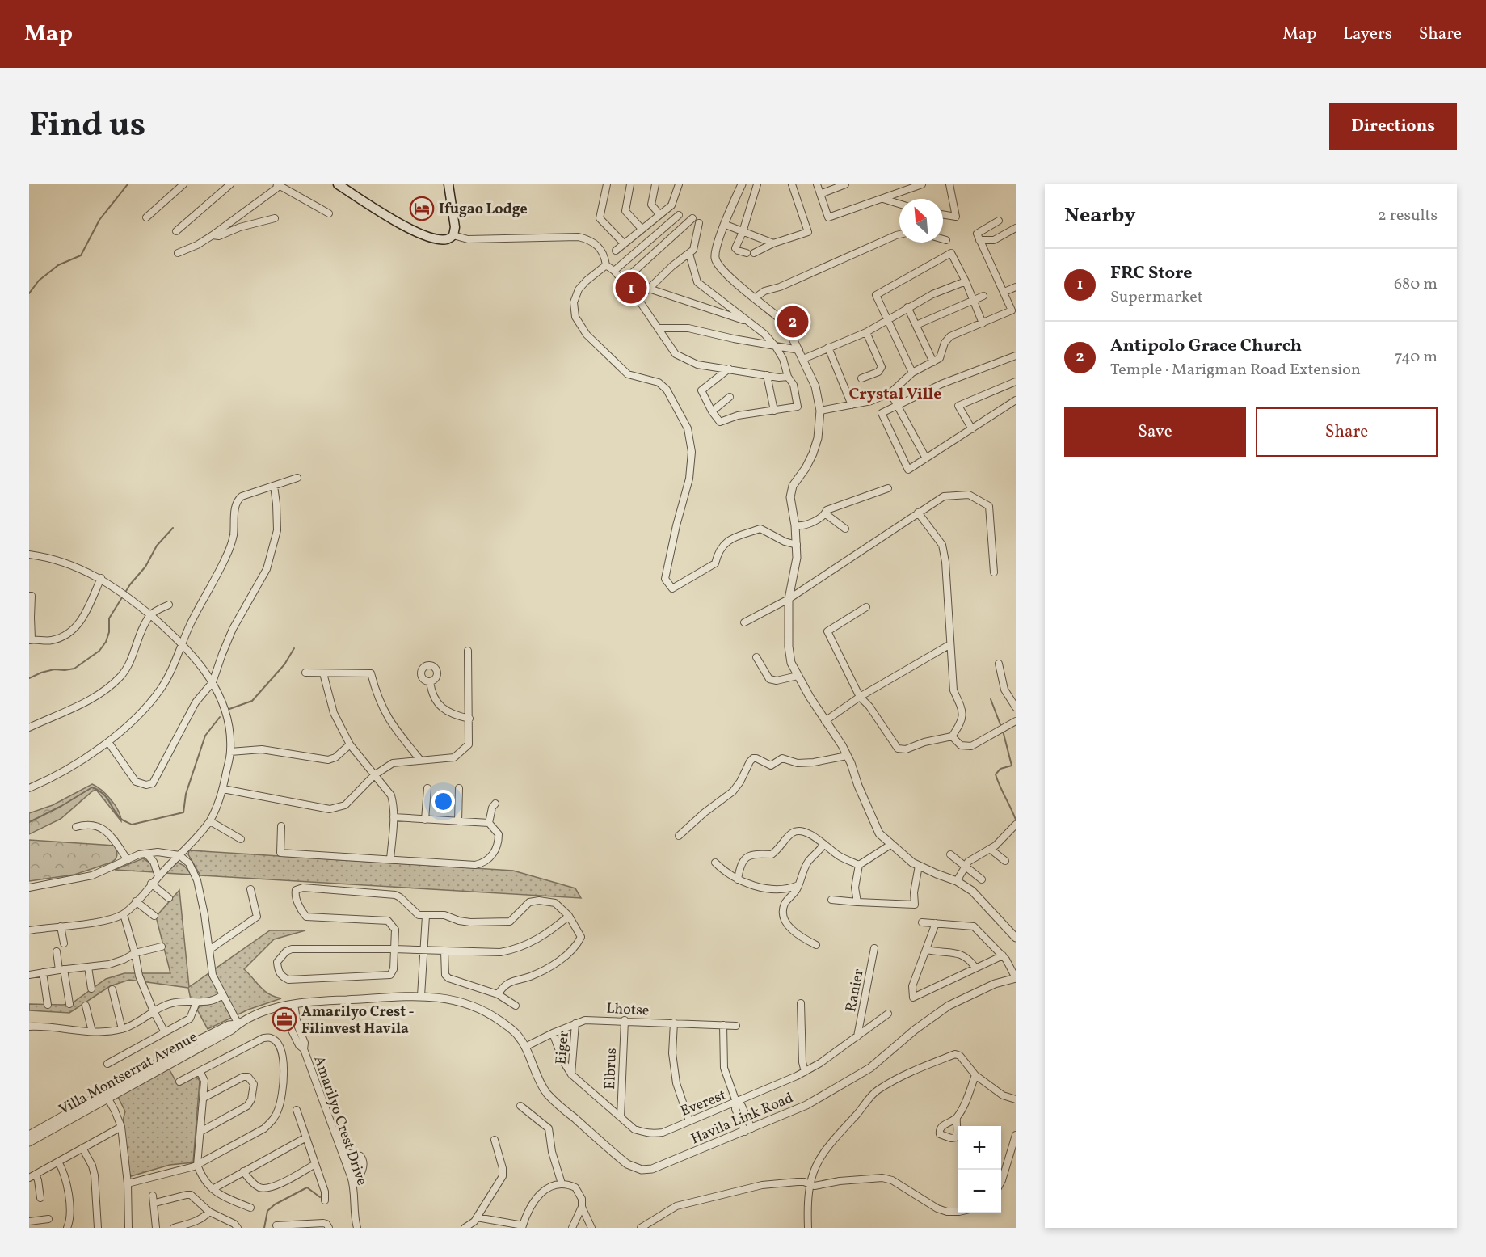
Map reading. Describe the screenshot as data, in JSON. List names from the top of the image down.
{
  "streets": {
    "street": [
      "Ranier",
      "Lhotse",
      "Eiger",
      "Elbrus",
      "Villa Montserrat Avenue",
      "Everest",
      "Havila Link Road",
      "Amarilyo Crest Drive"
    ]
  },
  "crossings": [
    ["Ranier", "Everest"],
    ["Lhotse", "Eiger"],
    ["Lhotse", "Elbrus"],
    ["Lhotse", "Everest"],
    ["Lhotse", "Havila Link Road"],
    ["Eiger", "Everest"],
    ["Elbrus", "Everest"],
    ["Villa Montserrat Avenue", "Havila Link Road"],
    ["Villa Montserrat Avenue", "Amarilyo Crest Drive"]
  ],
  "districts": ["Crystal Ville"],
  "places": {
    "hotel": ["Ifugao Lodge"],
    "office": ["Amarilyo Crest - Filinvest Havila"]
  },
  "north": "top left",
  "page": {
    "header": "Map",
    "nav": ["Map", "Layers", "Share"],
    "title": "Find us",
    "buttons": [
      "Directions",
      ["Save", "Share"]
    ],
    "heading": ["Nearby", "2 results"],
    "list": [
      {
        "mark": "1",
        "name": "FRC Store",
        "note": "Supermarket",
        "value": "680 m"
      },
      {
        "mark": "2",
        "name": "Antipolo Grace Church",
        "note": "Temple · Marigman Road Extension",
        "value": "740 m"
      }
    ],
    "pins": ["1", "2"],
    "map_buttons": ["+", "−"]
  }
}
